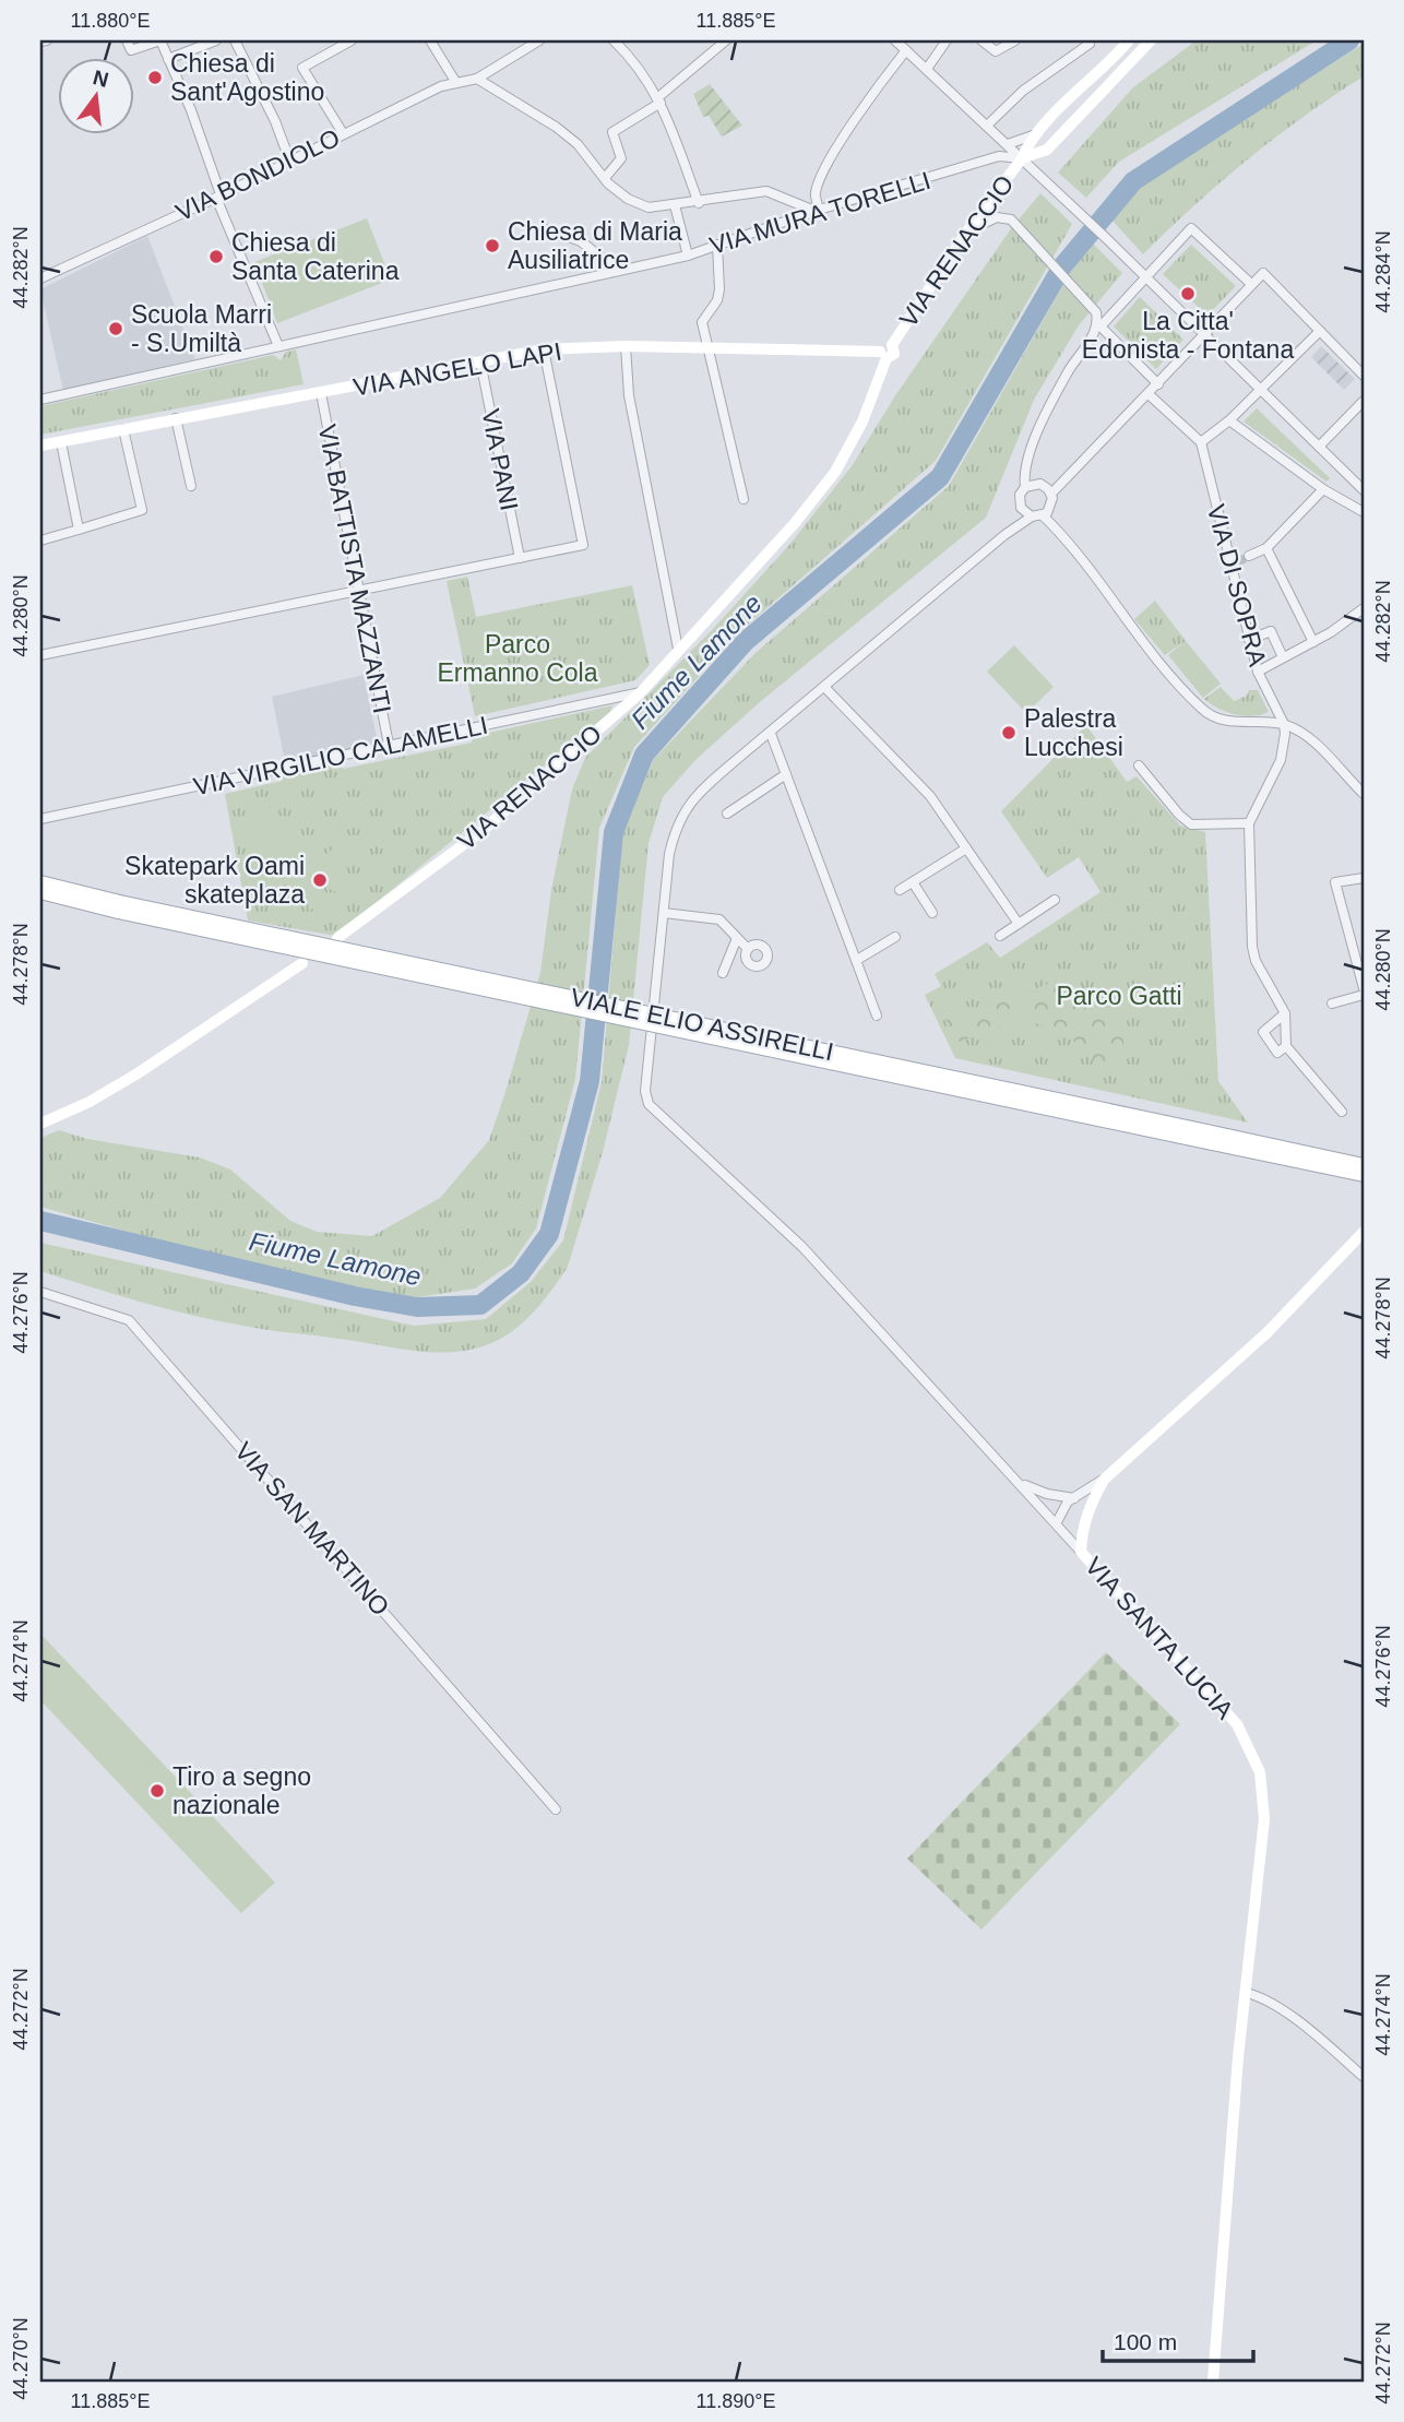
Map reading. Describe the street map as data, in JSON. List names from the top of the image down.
{
  "streets": {
    "main road": ["VIALE ELIO ASSIRELLI"],
    "street": [
      "VIA BONDIOLO",
      "VIA MURA TORELLI",
      "VIA RENACCIO",
      "VIA ANGELO LAPI",
      "VIA PANI",
      "VIA BATTISTA MAZZANTI",
      "VIA DI SOPRA",
      "VIA VIRGILIO CALAMELLI",
      "VIA SAN MARTINO",
      "VIA SANTA LUCIA"
    ]
  },
  "crossings": [
    ["VIA MURA TORELLI", "VIA RENACCIO"],
    ["VIA RENACCIO", "VIA ANGELO LAPI"],
    ["VIA RENACCIO", "VIA VIRGILIO CALAMELLI"],
    ["VIA ANGELO LAPI", "VIA PANI"],
    ["VIA ANGELO LAPI", "VIA BATTISTA MAZZANTI"],
    ["VIA BATTISTA MAZZANTI", "VIA VIRGILIO CALAMELLI"]
  ],
  "water": ["Fiume Lamone"],
  "parks": ["Parco Ermanno Cola", "Parco Gatti"],
  "places": [
    "Chiesa di Sant'Agostino",
    "Chiesa di Maria Ausiliatrice",
    "Chiesa di Santa Caterina",
    "La Citta' Edonista - Fontana",
    "Scuola Marri - S.Umiltà",
    "Palestra Lucchesi",
    "Skatepark Oami skateplaza",
    "Tiro a segno nazionale"
  ],
  "scale_bar": "100 m",
  "north": "top",
  "coordinates": [
    "11.880°E",
    "11.885°E",
    "44.282°N",
    "44.284°N",
    "44.280°N",
    "44.278°N",
    "44.276°N",
    "44.274°N",
    "44.272°N",
    "44.270°N",
    "11.890°E"
  ]
}
